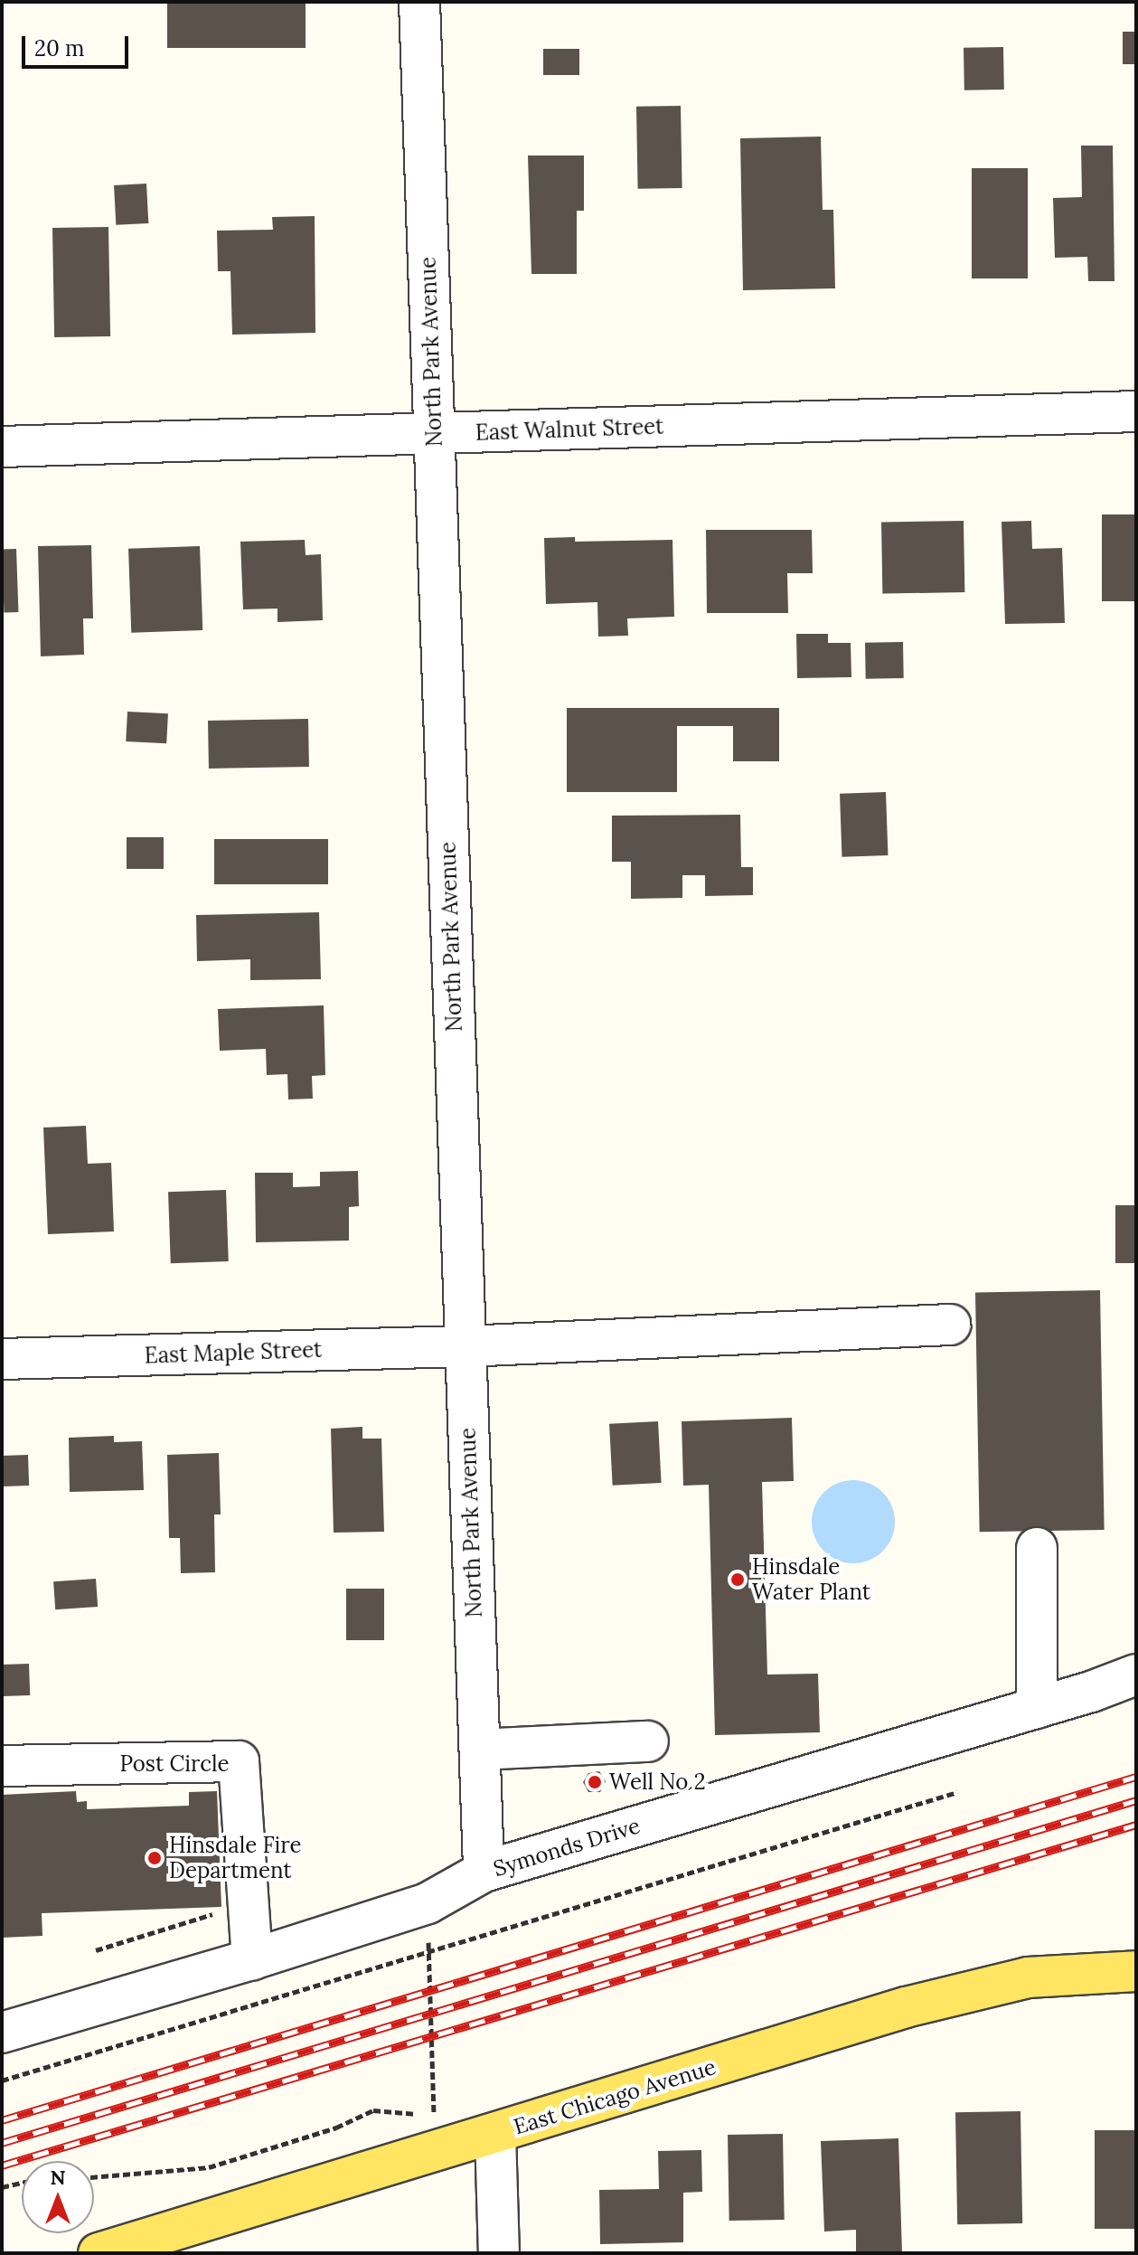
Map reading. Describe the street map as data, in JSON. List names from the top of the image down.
{
  "streets": {
    "main road": ["East Chicago Avenue"],
    "street": [
      "North Park Avenue",
      "East Walnut Street",
      "East Maple Street",
      "Post Circle",
      "Symonds Drive"
    ]
  },
  "crossings": [
    ["North Park Avenue", "East Walnut Street"],
    ["North Park Avenue", "East Maple Street"],
    ["North Park Avenue", "Symonds Drive"],
    ["Post Circle", "Symonds Drive"]
  ],
  "places": ["Hinsdale Water Plant", "Well No 2", "Hinsdale Fire Department"],
  "scale_bar": "20 m",
  "north": "top"
}
